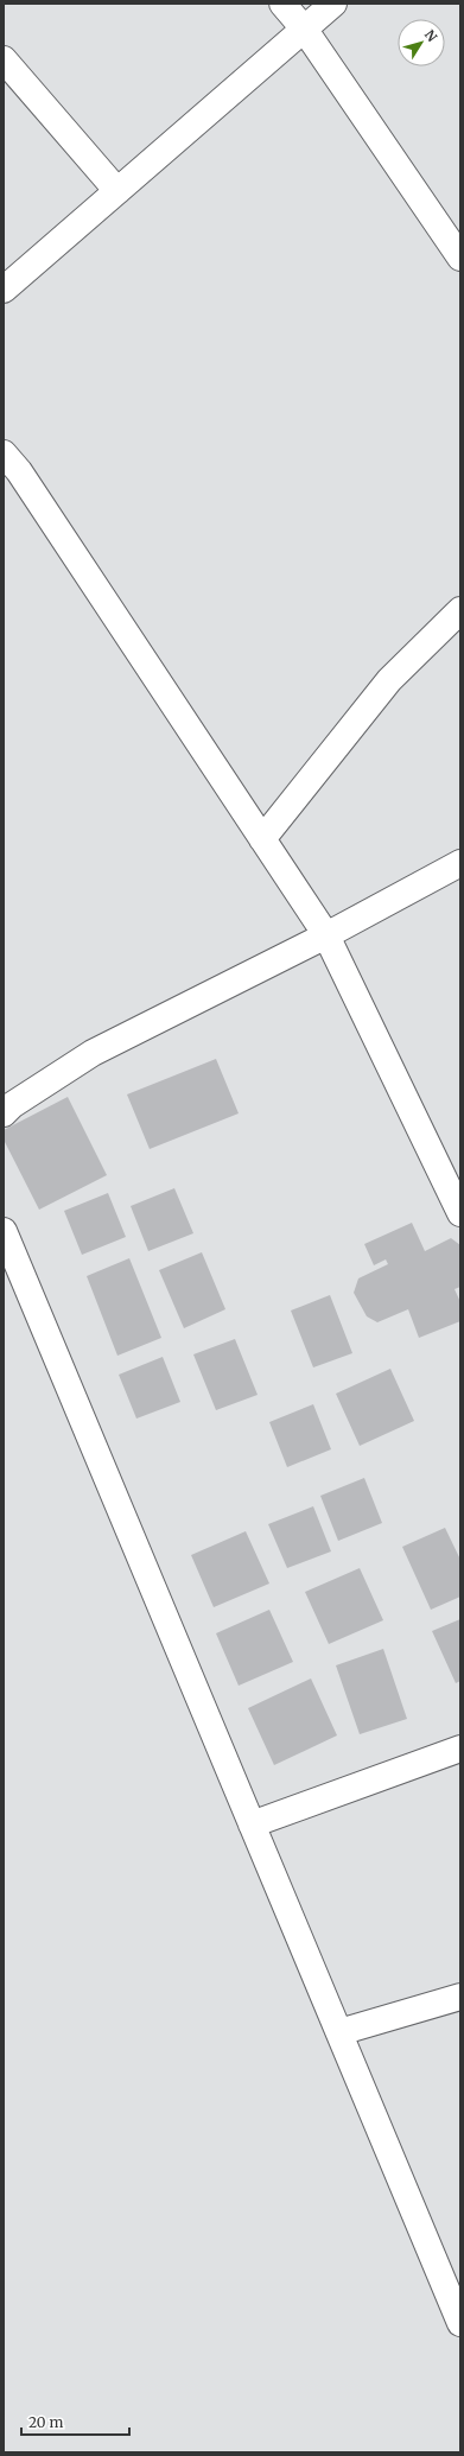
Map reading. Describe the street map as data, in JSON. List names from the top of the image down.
{
  "scale_bar": "20 m",
  "north": "top right"
}
